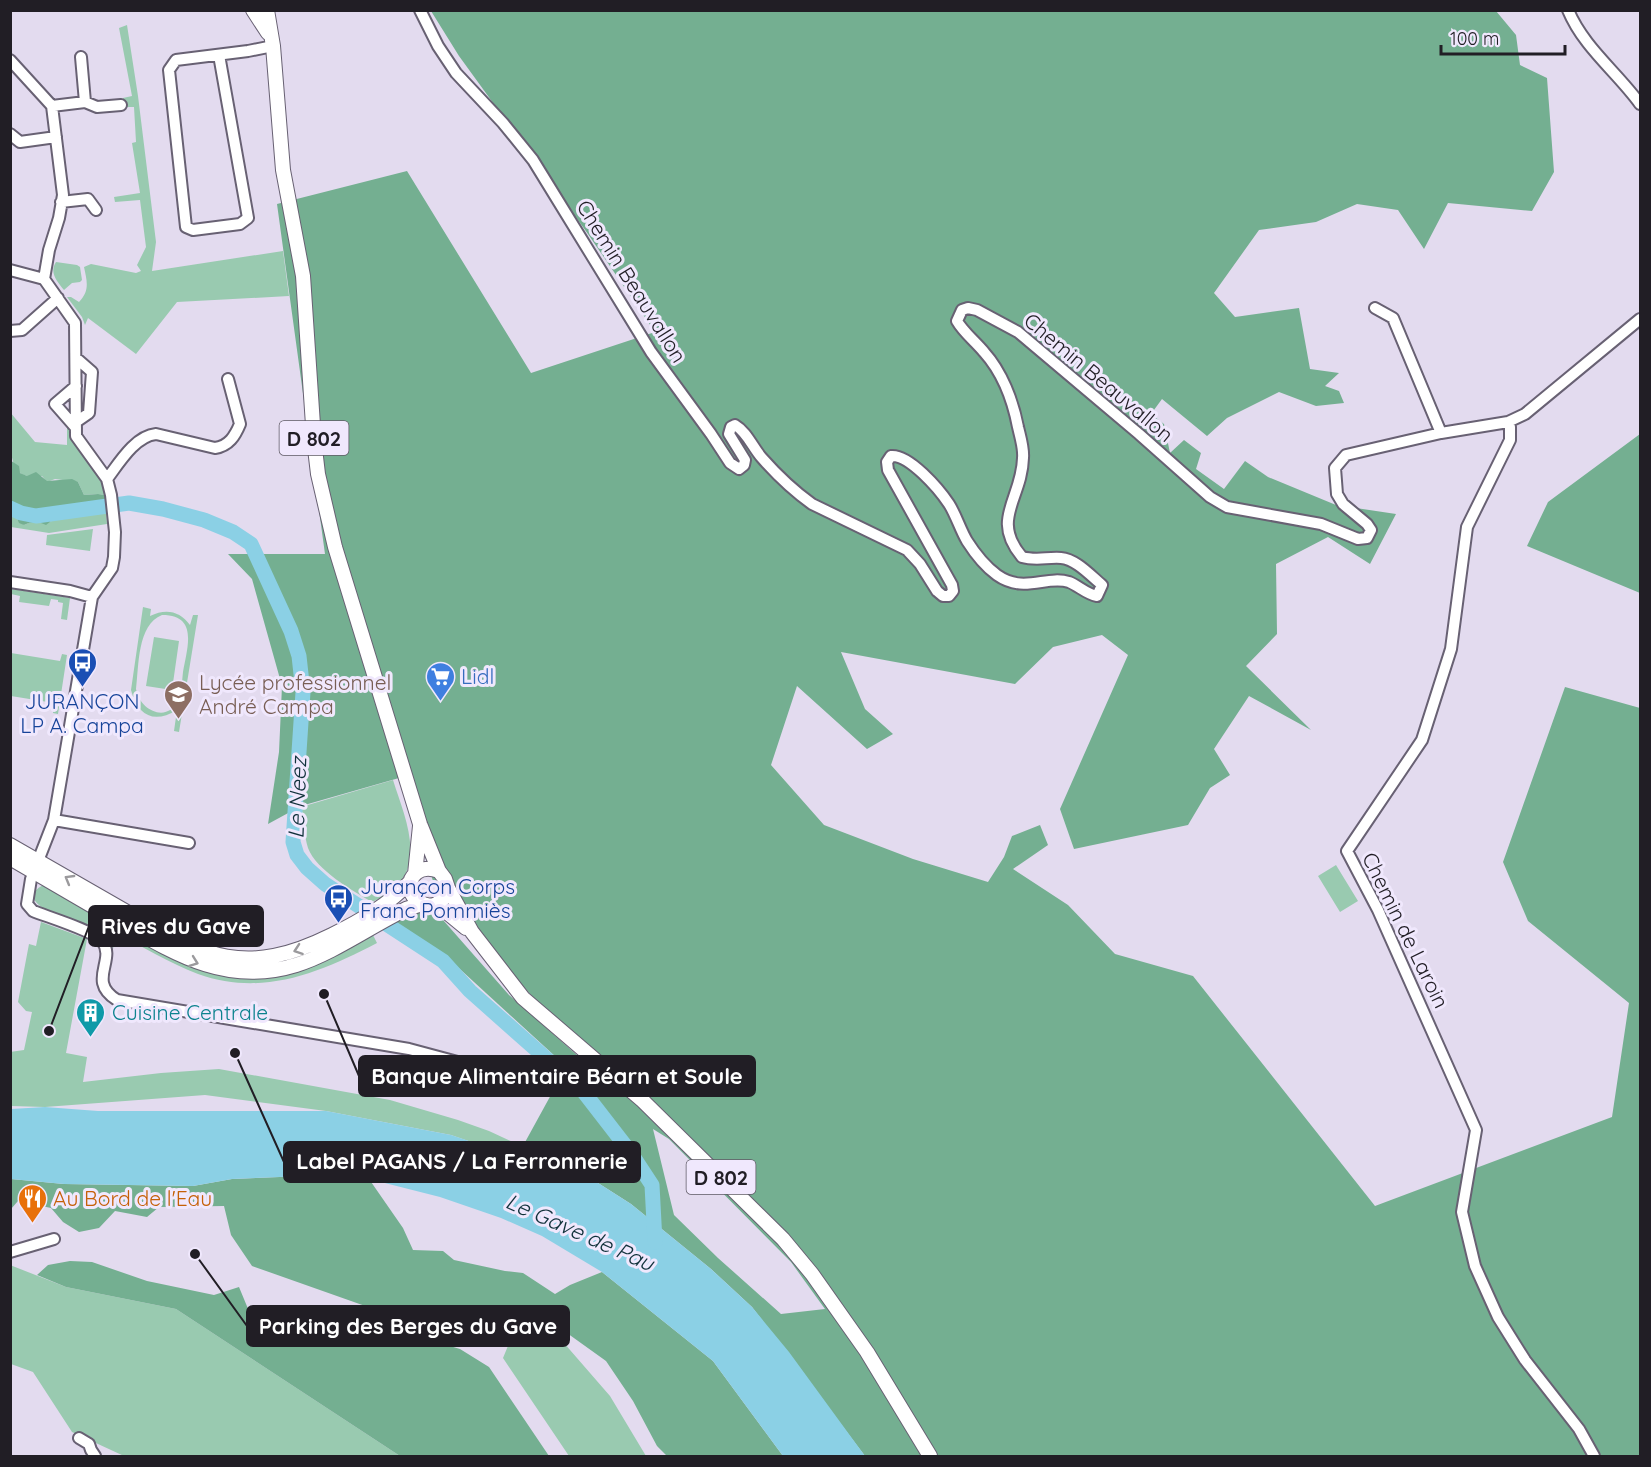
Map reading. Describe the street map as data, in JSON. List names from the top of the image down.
{
  "streets": {
    "main road": ["D 802"],
    "street": ["Chemin Beauvallon", "Chemin de Laroin"]
  },
  "crossings": [
    ["Chemin Beauvallon", "Chemin de Laroin"]
  ],
  "water": ["Le Neez", "Le Gave de Pau"],
  "places": {
    "bus stop": ["JURANÇON LP A. Campa", "Jurançon Corps Franc Pommiès"],
    "supermarket": ["Lidl"],
    "school or university": ["Lycée professionnel André Campa"],
    "other": [
      "Banque Alimentaire Béarn et Soule",
      "Rives du Gave",
      "Label PAGANS / La Ferronnerie",
      "Parking des Berges du Gave"
    ],
    "building": ["Cuisine Centrale"],
    "restaurant": ["Au Bord de l'Eau"]
  },
  "scale_bar": "100 m"
}
